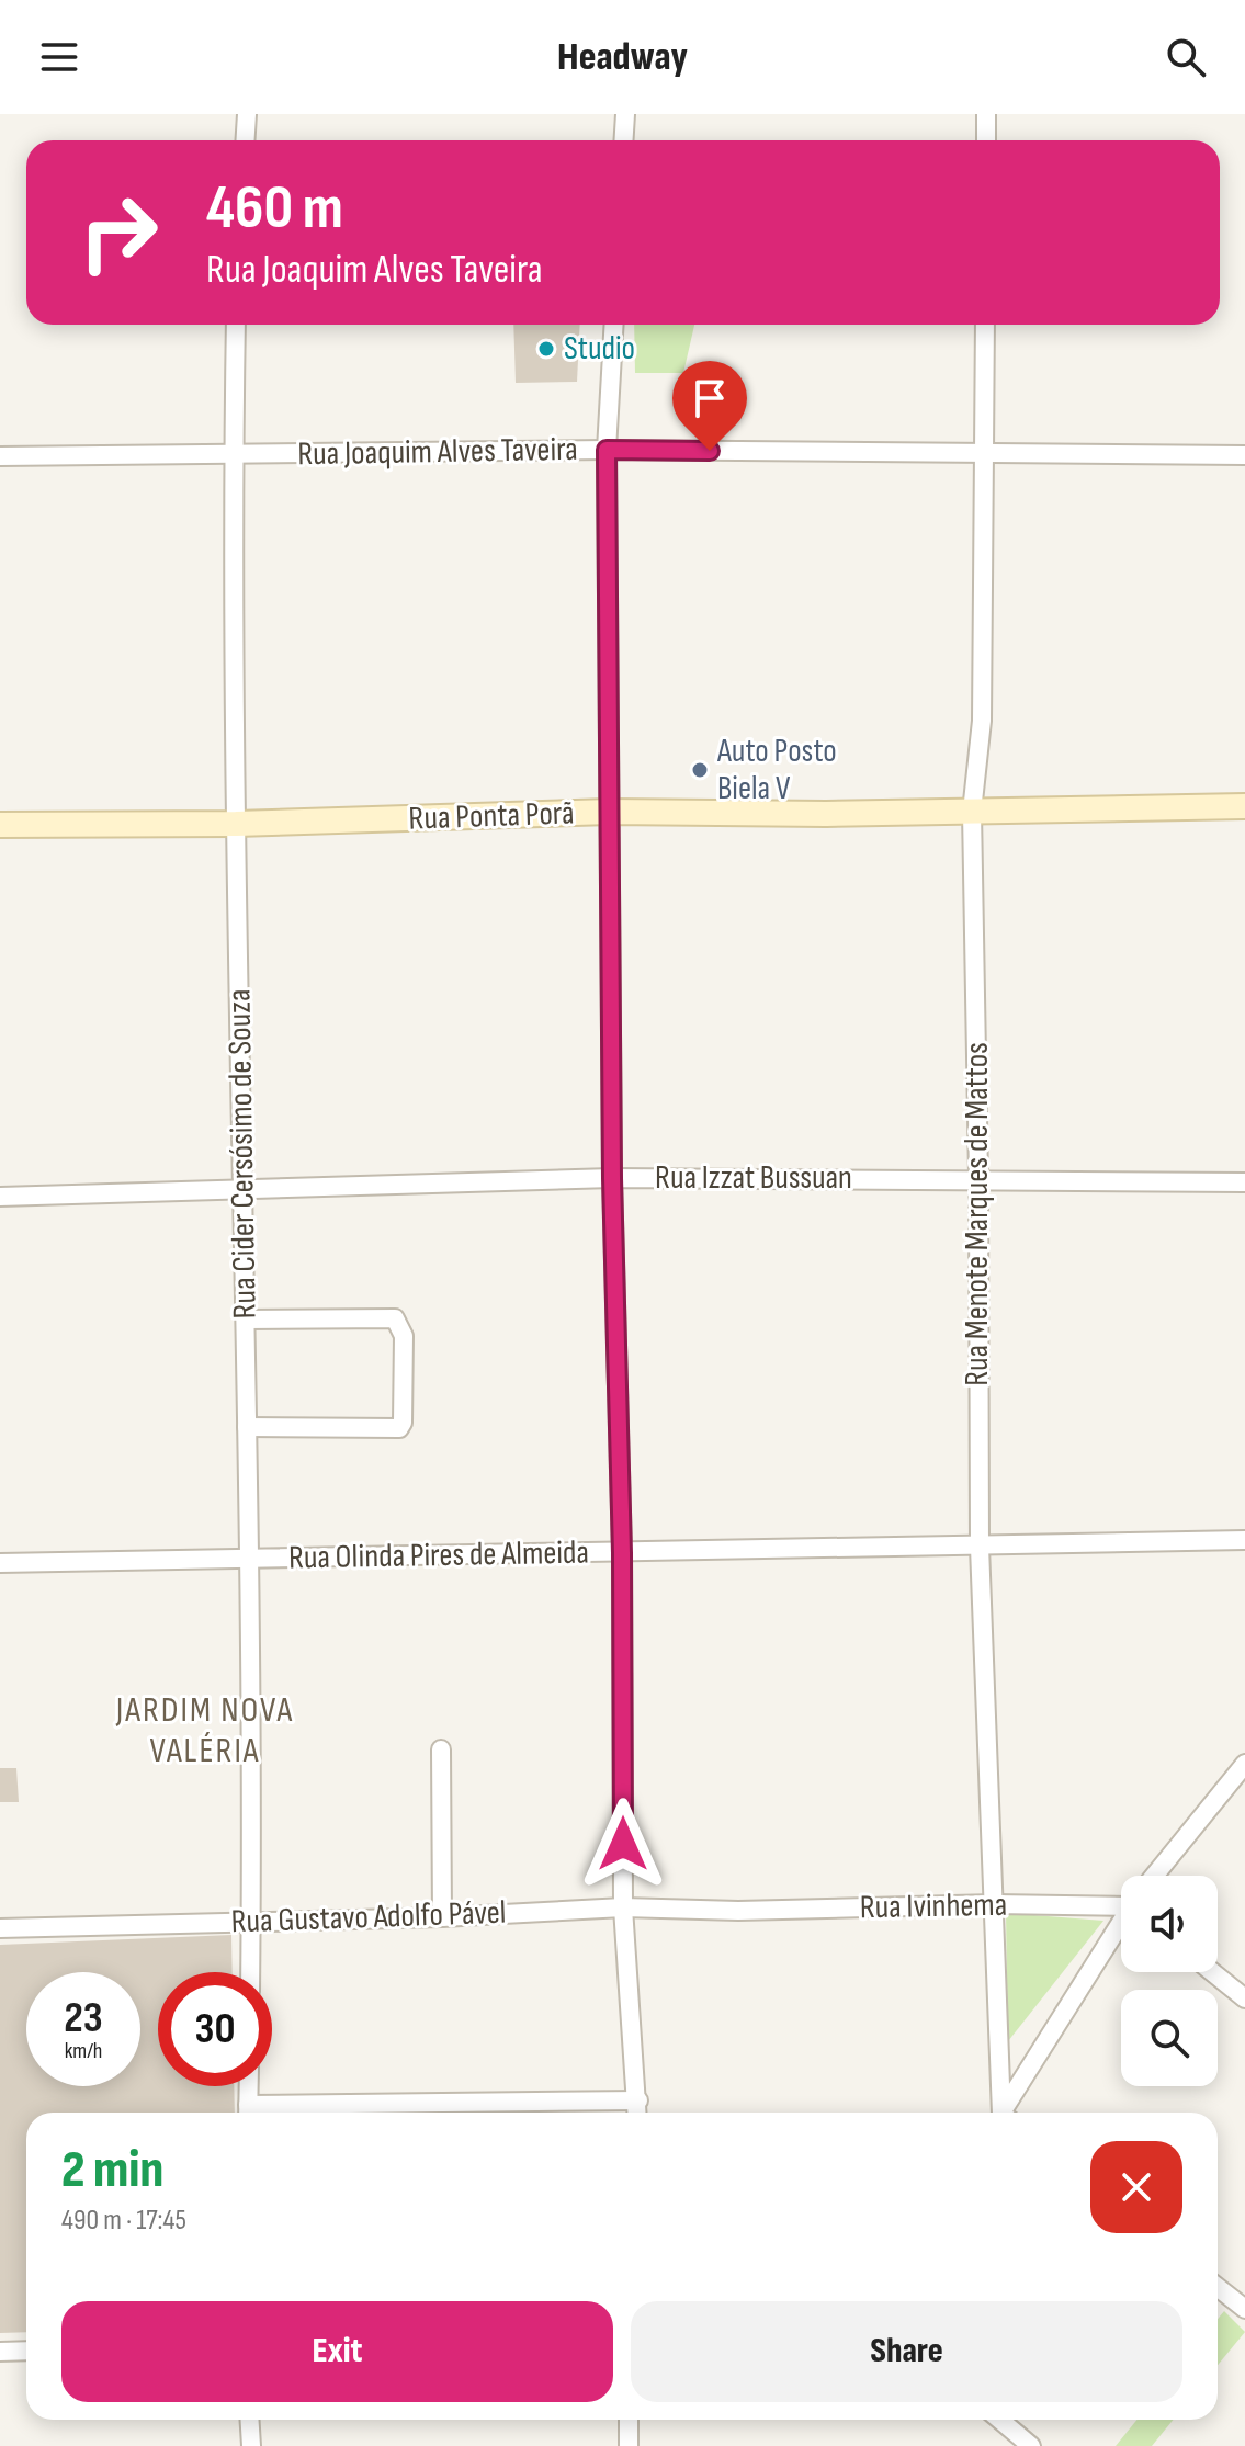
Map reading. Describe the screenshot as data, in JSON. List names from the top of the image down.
{
  "streets": {
    "street": [
      "Rua Joaquim Alves Taveira",
      "Rua Ponta Porã",
      "Rua Cider Cersósimo de Souza",
      "Rua Izzat Bussuan",
      "Rua Menote Marques de Mattos",
      "Rua Olinda Pires de Almeida",
      "Rua Ivinhema",
      "Rua Gustavo Adolfo Pável"
    ]
  },
  "crossings": [
    ["Rua Joaquim Alves Taveira", "Rua Cider Cersósimo de Souza"],
    ["Rua Joaquim Alves Taveira", "Rua Menote Marques de Mattos"],
    ["Rua Ponta Porã", "Rua Cider Cersósimo de Souza"],
    ["Rua Ponta Porã", "Rua Menote Marques de Mattos"],
    ["Rua Cider Cersósimo de Souza", "Rua Izzat Bussuan"],
    ["Rua Cider Cersósimo de Souza", "Rua Olinda Pires de Almeida"],
    ["Rua Cider Cersósimo de Souza", "Rua Gustavo Adolfo Pável"],
    ["Rua Izzat Bussuan", "Rua Menote Marques de Mattos"],
    ["Rua Menote Marques de Mattos", "Rua Olinda Pires de Almeida"],
    ["Rua Menote Marques de Mattos", "Rua Ivinhema"],
    ["Rua Ivinhema", "Rua Gustavo Adolfo Pável"]
  ],
  "districts": ["JARDIM NOVA VALÉRIA"],
  "places": ["Studio", "Auto Posto Biela V"],
  "page": {
    "header": "Headway",
    "turn": ["460 m", "Rua Joaquim Alves Taveira"],
    "speed": "23 km/h",
    "limit": "30",
    "heading": ["2 min", "490 m · 17:45"],
    "buttons": ["Exit", "Share"]
  }
}
